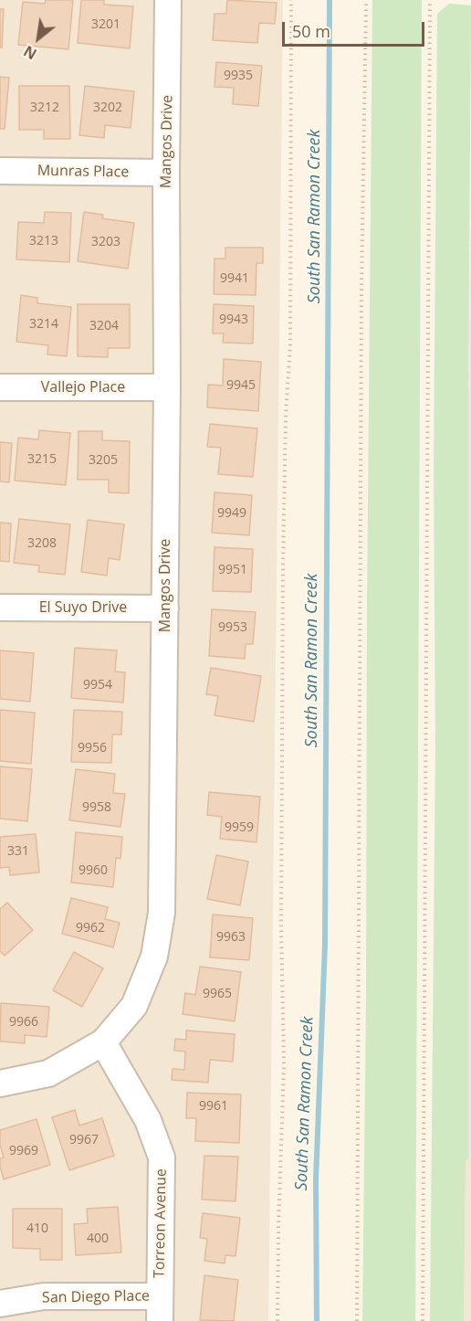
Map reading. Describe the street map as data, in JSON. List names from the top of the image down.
{
  "streets": {
    "street": [
      "Mangos Drive",
      "Munras Place",
      "Vallejo Place",
      "El Suyo Drive",
      "Torreon Avenue",
      "San Diego Place"
    ]
  },
  "crossings": [
    ["Mangos Drive", "Munras Place"],
    ["Mangos Drive", "Vallejo Place"],
    ["Mangos Drive", "El Suyo Drive"],
    ["Mangos Drive", "Torreon Avenue"],
    ["Torreon Avenue", "San Diego Place"]
  ],
  "water": ["South San Ramon Creek"],
  "house_numbers": [
    "3201",
    "9935",
    "3212",
    "3202",
    "3213",
    "3203",
    "9941",
    "9943",
    "3214",
    "3204",
    "9945",
    "3215",
    "3205",
    "9949",
    "3208",
    "9951",
    "9953",
    "9954",
    "9956",
    "9958",
    "9959",
    "331",
    "9960",
    "9962",
    "9963",
    "9965",
    "9966",
    "9961",
    "9967",
    "9969",
    "410",
    "400"
  ],
  "scale_bar": "50 m",
  "north": "bottom left"
}
